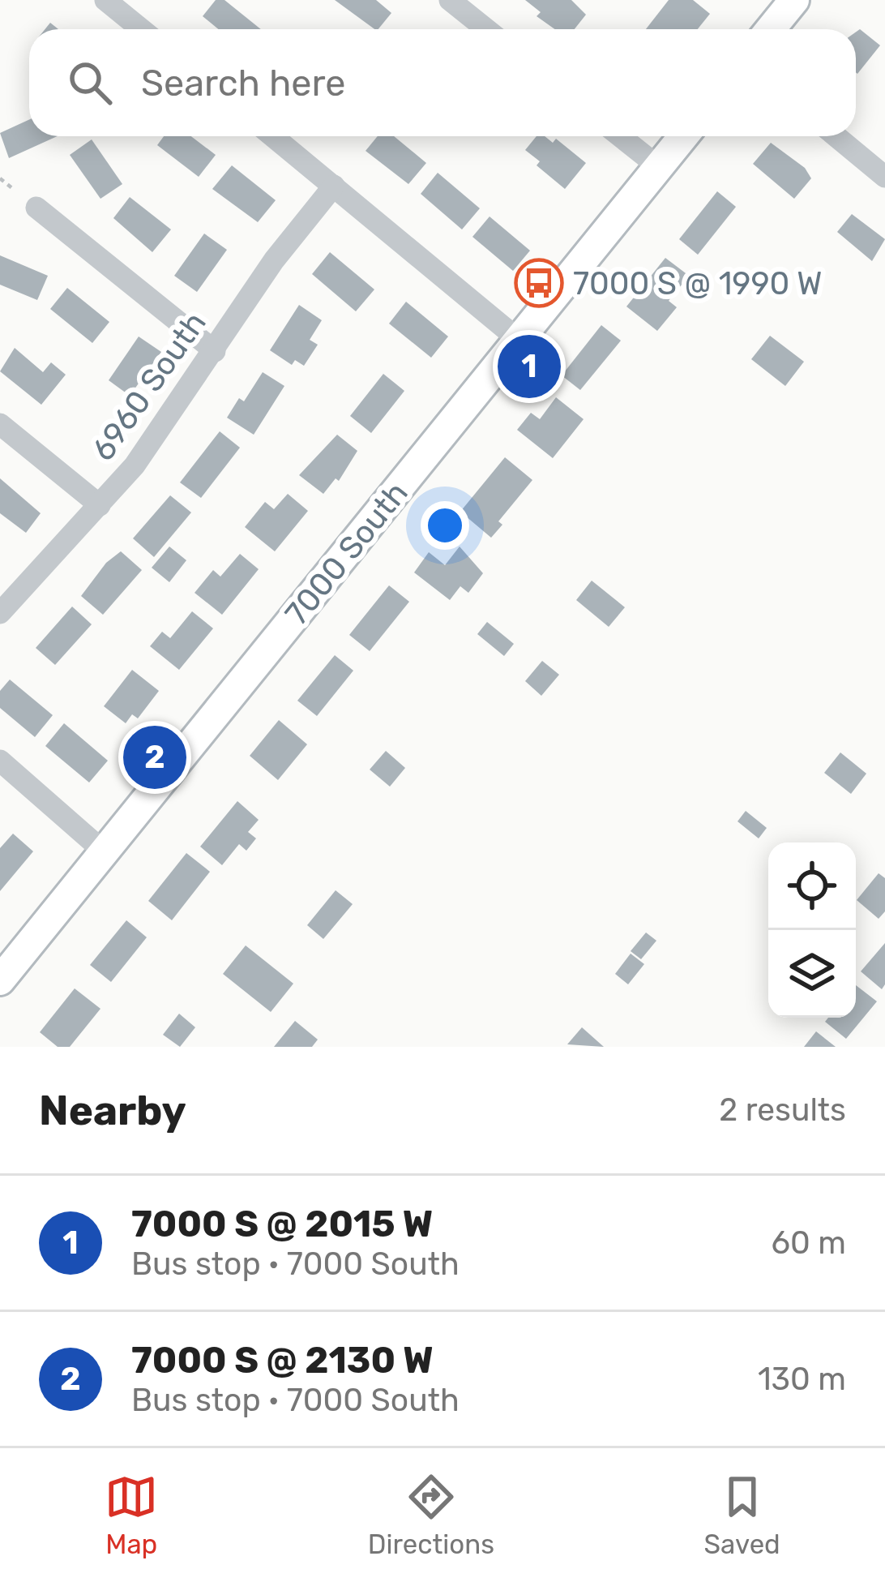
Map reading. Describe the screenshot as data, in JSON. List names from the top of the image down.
{
  "streets": {
    "main road": ["7000 South"],
    "street": ["6960 South"]
  },
  "places": {
    "bus stop": ["7000 S @ 1990 W"]
  },
  "page": {
    "search": "Search here",
    "pins": ["1", "2"],
    "heading": ["Nearby", "2 results"],
    "list": [
      {
        "mark": "1",
        "name": "7000 S @ 2015 W",
        "note": "Bus stop · 7000 South",
        "value": "60 m"
      },
      {
        "mark": "2",
        "name": "7000 S @ 2130 W",
        "note": "Bus stop · 7000 South",
        "value": "130 m"
      }
    ],
    "nav": ["Map", "Directions", "Saved"]
  }
}
